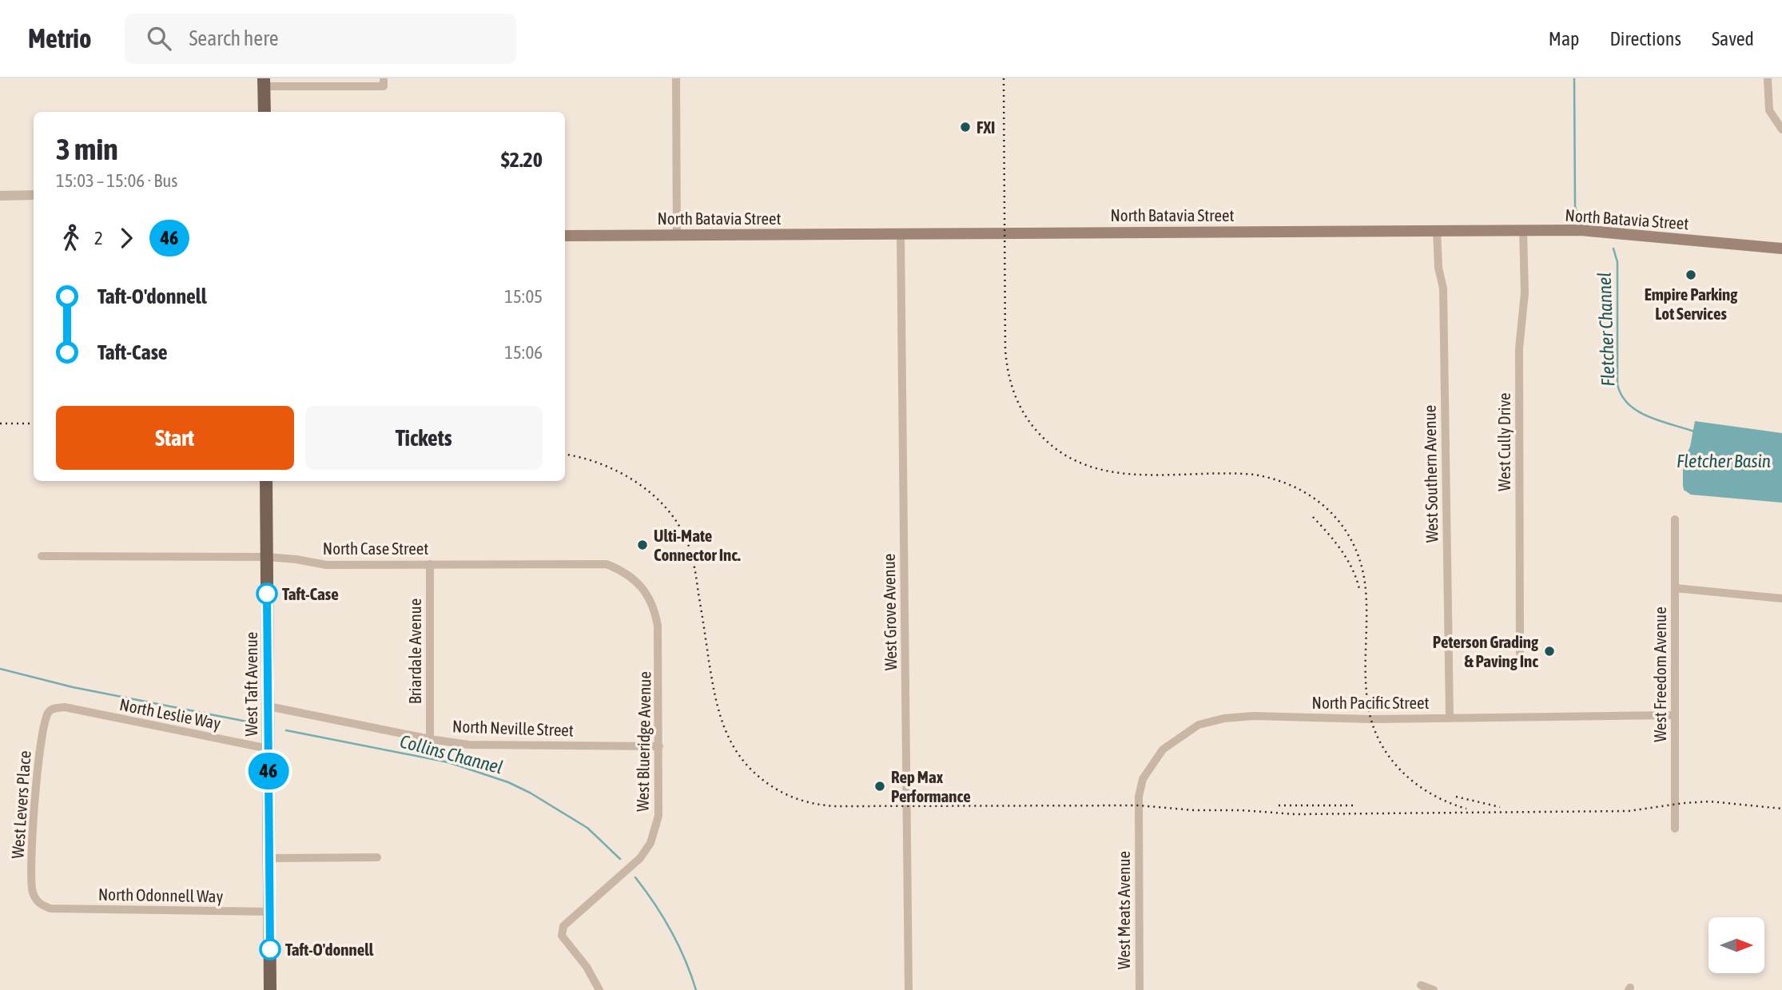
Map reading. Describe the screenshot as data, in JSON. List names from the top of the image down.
{
  "streets": {
    "main road": ["North Batavia Street", "West Taft Avenue"],
    "street": [
      "West Cully Drive",
      "West Southern Avenue",
      "North Case Street",
      "West Grove Avenue",
      "Briardale Avenue",
      "West Freedom Avenue",
      "North Pacific Street",
      "North Leslie Way",
      "North Neville Street",
      "West Blueridge Avenue",
      "West Levers Place",
      "North Odonnell Way",
      "West Meats Avenue"
    ]
  },
  "crossings": [
    ["North Batavia Street", "West Cully Drive"],
    ["North Batavia Street", "West Southern Avenue"],
    ["North Batavia Street", "West Grove Avenue"],
    ["West Southern Avenue", "North Pacific Street"],
    ["North Case Street", "Briardale Avenue"],
    ["North Case Street", "West Taft Avenue"],
    ["North Case Street", "West Blueridge Avenue"],
    ["Briardale Avenue", "North Neville Street"],
    ["West Freedom Avenue", "North Pacific Street"],
    ["West Taft Avenue", "North Leslie Way"],
    ["West Taft Avenue", "North Neville Street"],
    ["West Taft Avenue", "North Odonnell Way"],
    ["North Pacific Street", "West Meats Avenue"],
    ["North Leslie Way", "West Levers Place"],
    ["North Neville Street", "West Blueridge Avenue"],
    ["West Levers Place", "North Odonnell Way"]
  ],
  "water": ["Fletcher Channel", "Fletcher Basin", "Collins Channel"],
  "places": [
    "FXI",
    "Empire Parking Lot Services",
    "Ulti-Mate Connector Inc.",
    "Taft-Case",
    "Peterson Grading & Paving Inc",
    "Rep Max Performance",
    "Taft-O'donnell"
  ],
  "lines": ["bus line 46"],
  "north": "right",
  "page": {
    "header": "Metrio",
    "search": "Search here",
    "nav": ["Map", "Directions", "Saved"],
    "on_map": "46",
    "heading": ["3 min", "15:03 – 15:06 · Bus", "$2.20"],
    "legs": ["2", "46"],
    "list": [
      {
        "name": "Taft-O'donnell",
        "value": "15:05"
      },
      {
        "name": "Taft-Case",
        "value": "15:06"
      }
    ],
    "buttons": ["Start", "Tickets"]
  }
}
